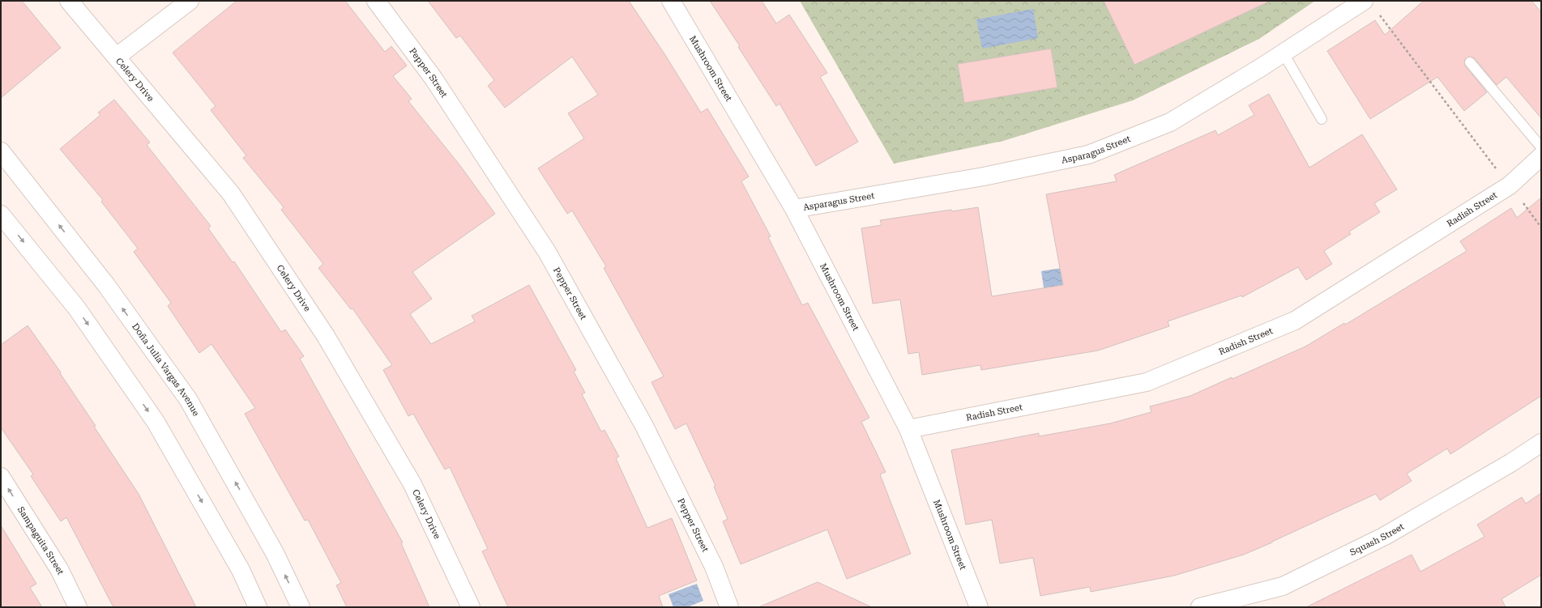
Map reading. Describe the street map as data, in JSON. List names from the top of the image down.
{
  "streets": {
    "street": [
      "Mushroom Street",
      "Pepper Street",
      "Celery Drive",
      "Asparagus Street",
      "Radish Street",
      "Doña Julia Vargas Avenue",
      "Squash Street",
      "Sampaguita Street"
    ]
  },
  "crossings": [
    ["Mushroom Street", "Asparagus Street"],
    ["Mushroom Street", "Radish Street"]
  ]
}
